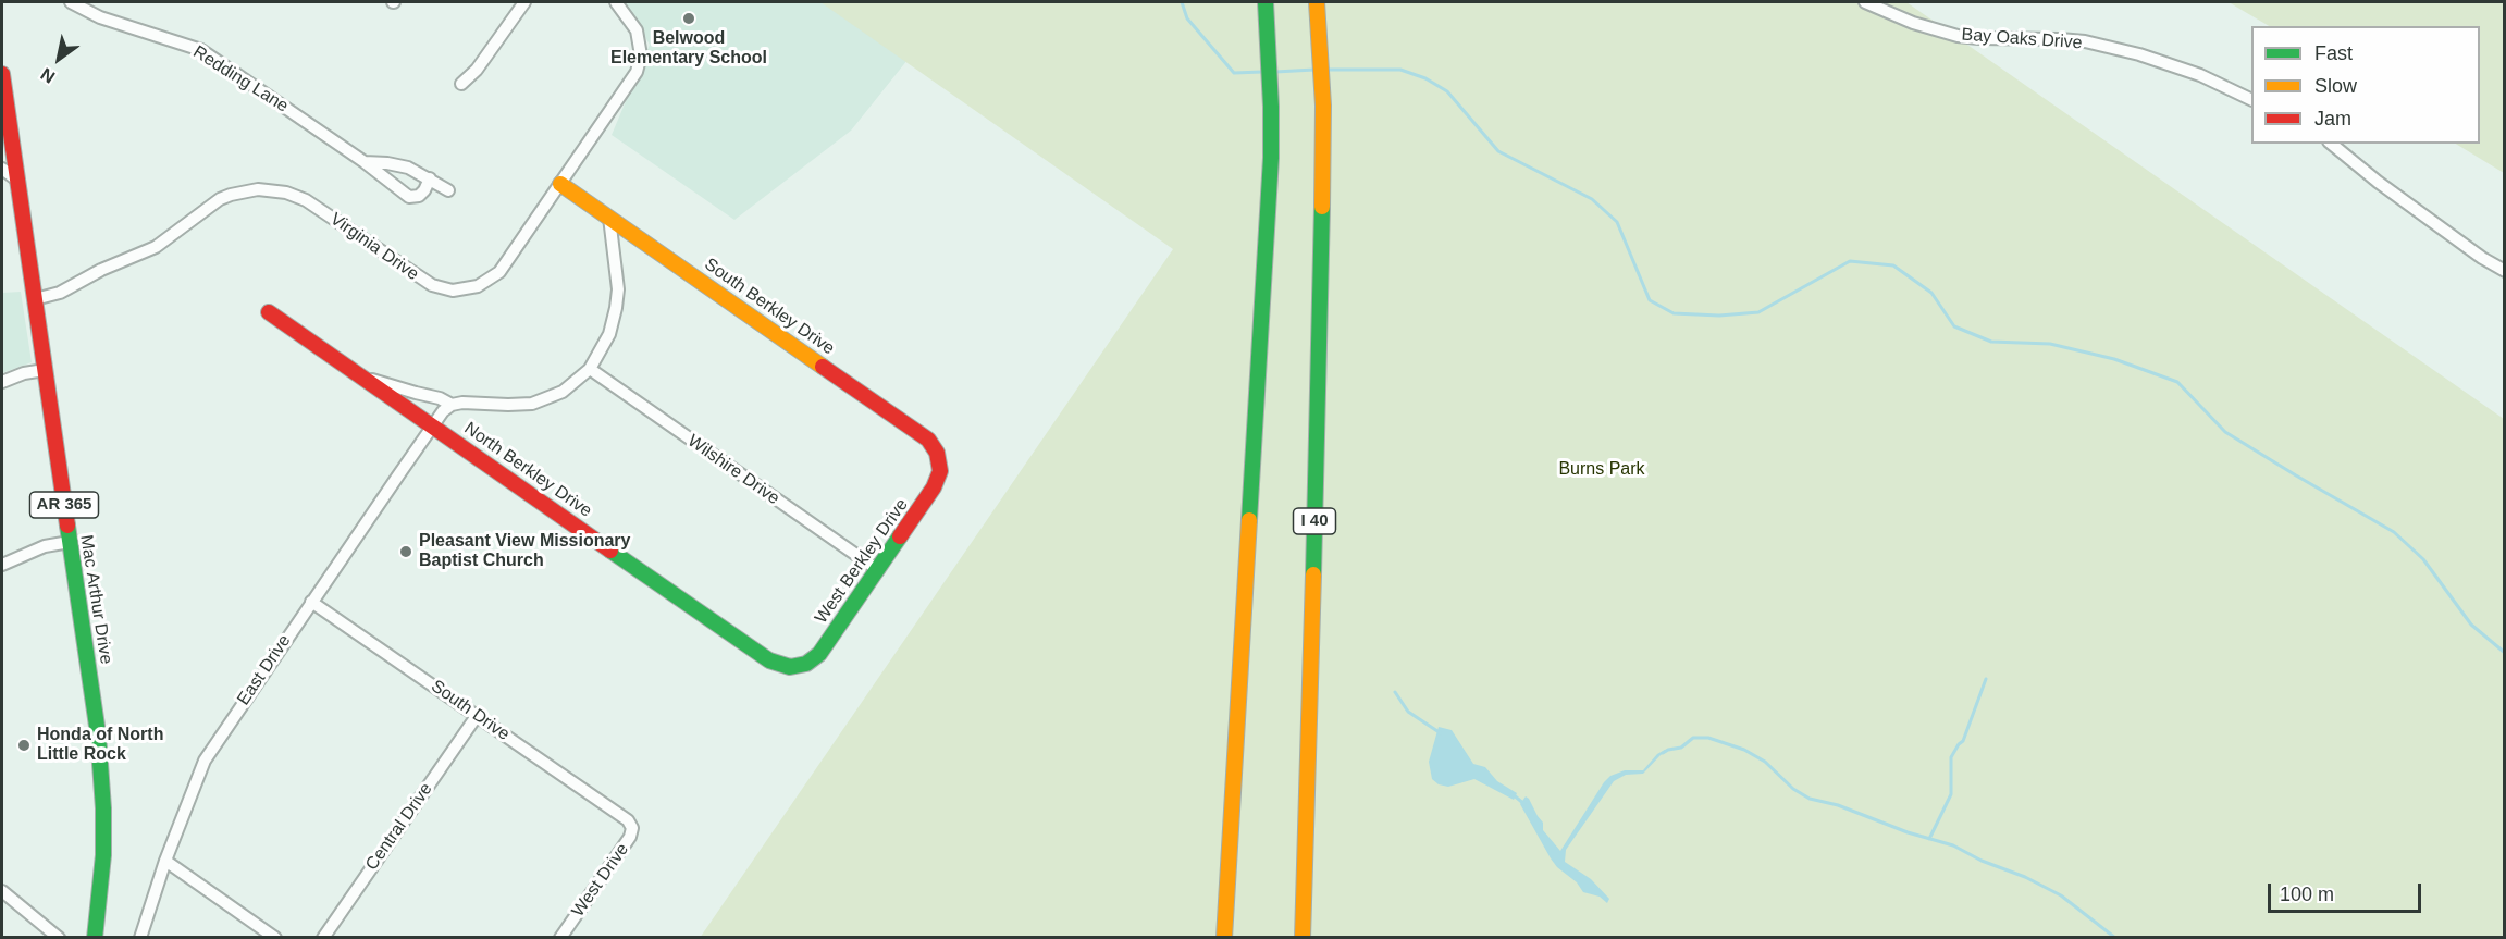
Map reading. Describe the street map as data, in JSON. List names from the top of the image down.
{
  "streets": {
    "main road": [
      "South Berkley Drive",
      "North Berkley Drive",
      "AR 365",
      "I 40",
      "West Berkley Drive",
      "Mac Arthur Drive"
    ],
    "street": [
      "Bay Oaks Drive",
      "Redding Lane",
      "Virginia Drive",
      "Wilshire Drive",
      "East Drive",
      "South Drive",
      "Central Drive",
      "West Drive"
    ]
  },
  "crossings": [
    ["Virginia Drive", "South Berkley Drive"],
    ["Virginia Drive", "Mac Arthur Drive"],
    ["South Berkley Drive", "West Berkley Drive"],
    ["North Berkley Drive", "West Berkley Drive"],
    ["North Berkley Drive", "East Drive"],
    ["Wilshire Drive", "West Berkley Drive"],
    ["East Drive", "South Drive"],
    ["South Drive", "Central Drive"],
    ["South Drive", "West Drive"]
  ],
  "parks": ["Burns Park"],
  "places": ["Belwood Elementary School", "Pleasant View Missionary Baptist Church", "Honda of North Little Rock"],
  "legend": ["Fast", "Slow", "Jam"],
  "scale_bar": "100 m",
  "north": "bottom left"
}
